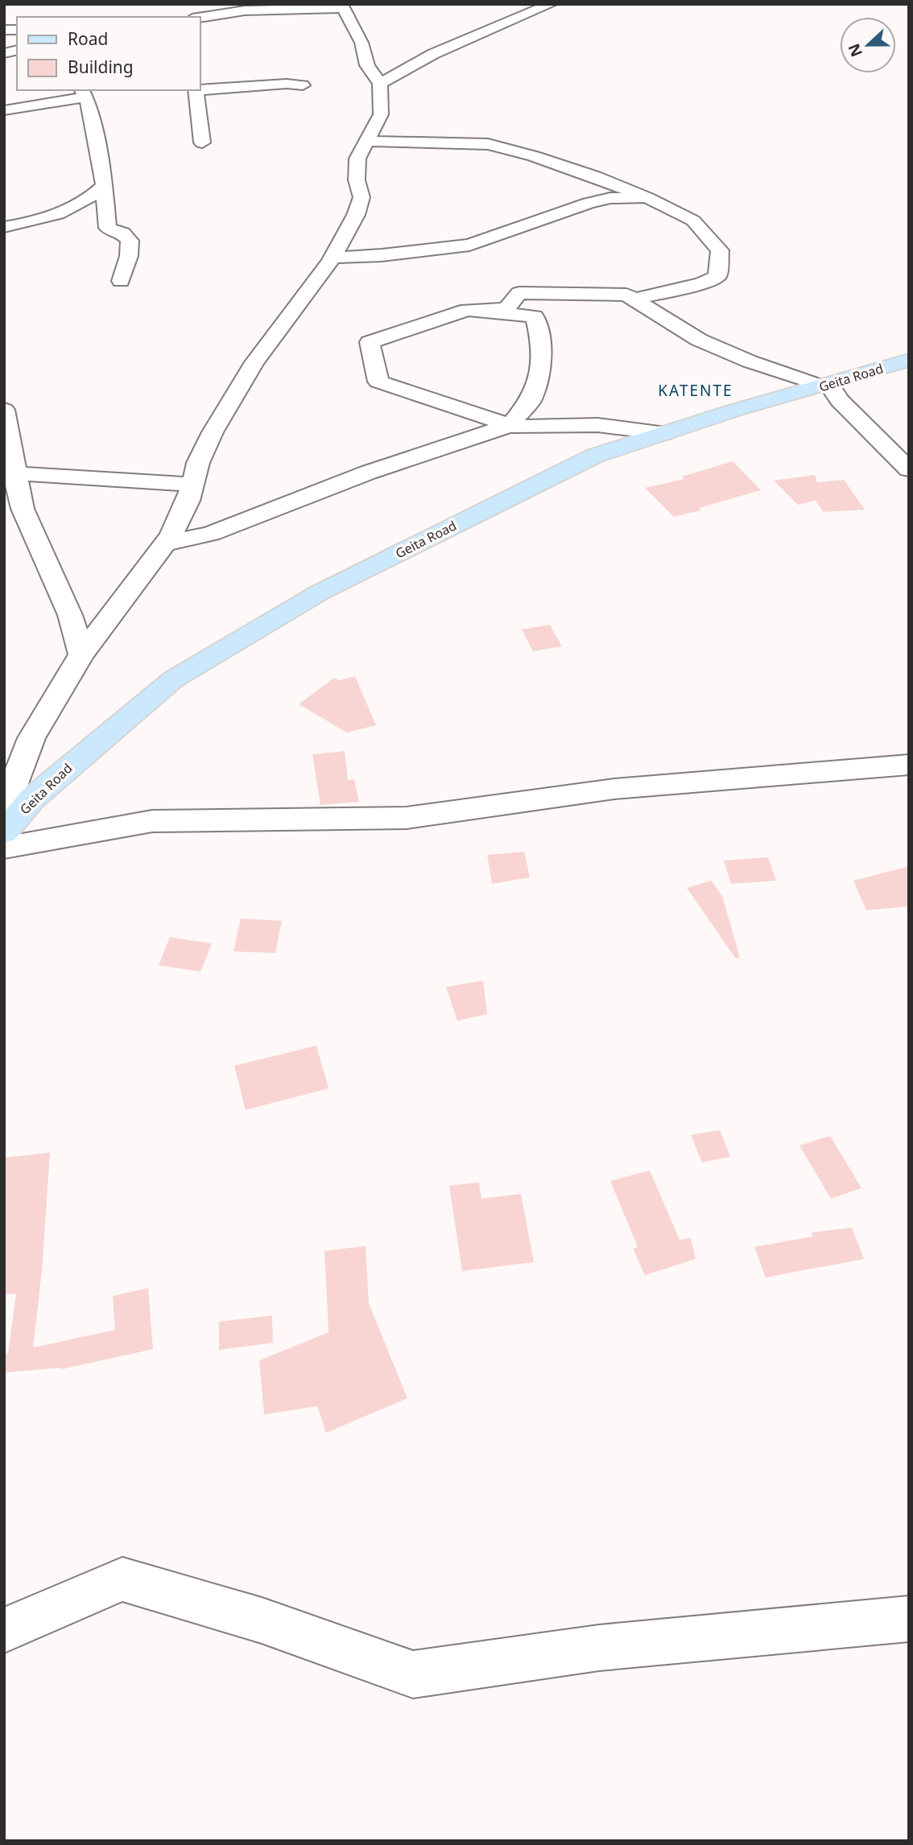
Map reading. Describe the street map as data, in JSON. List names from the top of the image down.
{
  "streets": {
    "main road": ["Geita Road"]
  },
  "districts": ["KATENTE"],
  "legend": ["Road", "Building"],
  "north": "left"
}
